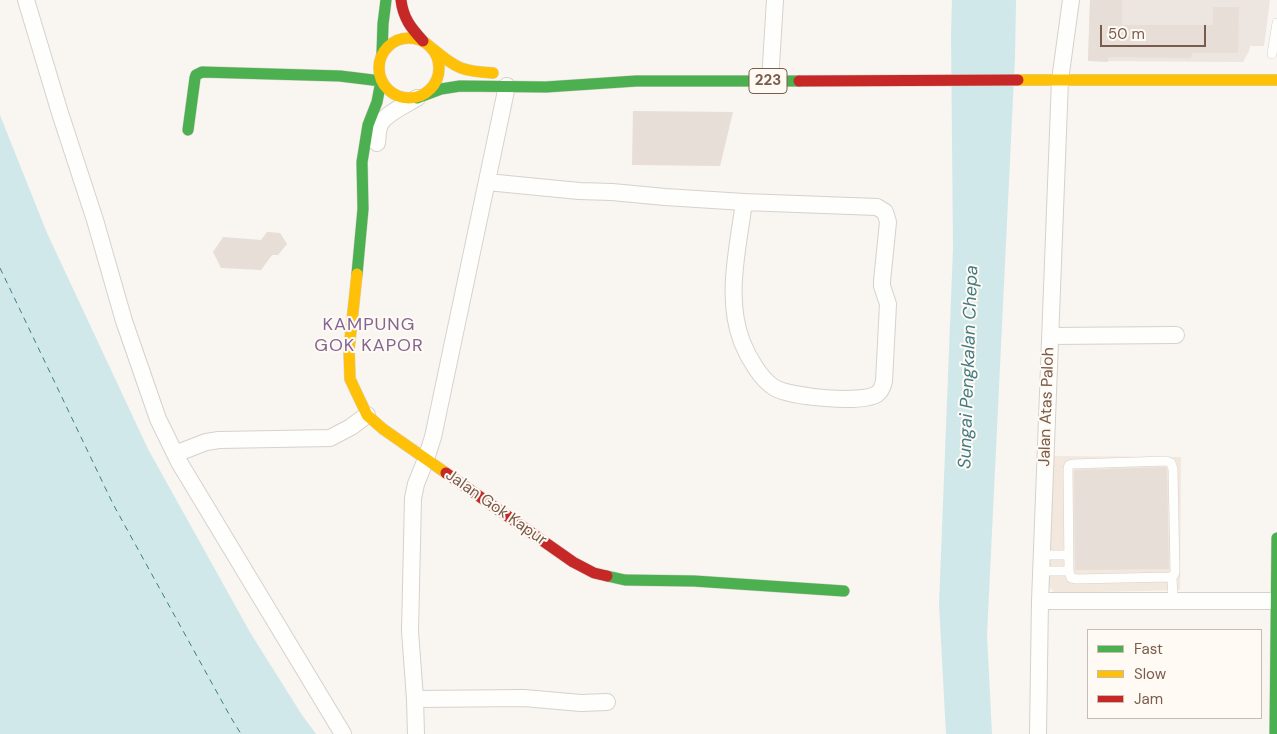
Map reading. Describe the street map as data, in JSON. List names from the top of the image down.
{
  "streets": {
    "main road": ["223", "Jalan Gok Kapur"],
    "street": ["Jalan Atas Paloh"]
  },
  "crossings": [
    ["223", "Jalan Atas Paloh"],
    ["223", "Jalan Gok Kapur"]
  ],
  "districts": ["KAMPUNG GOK KAPOR"],
  "water": ["Sungai Pengkalan Chepa"],
  "legend": ["Fast", "Slow", "Jam"],
  "scale_bar": "50 m"
}
